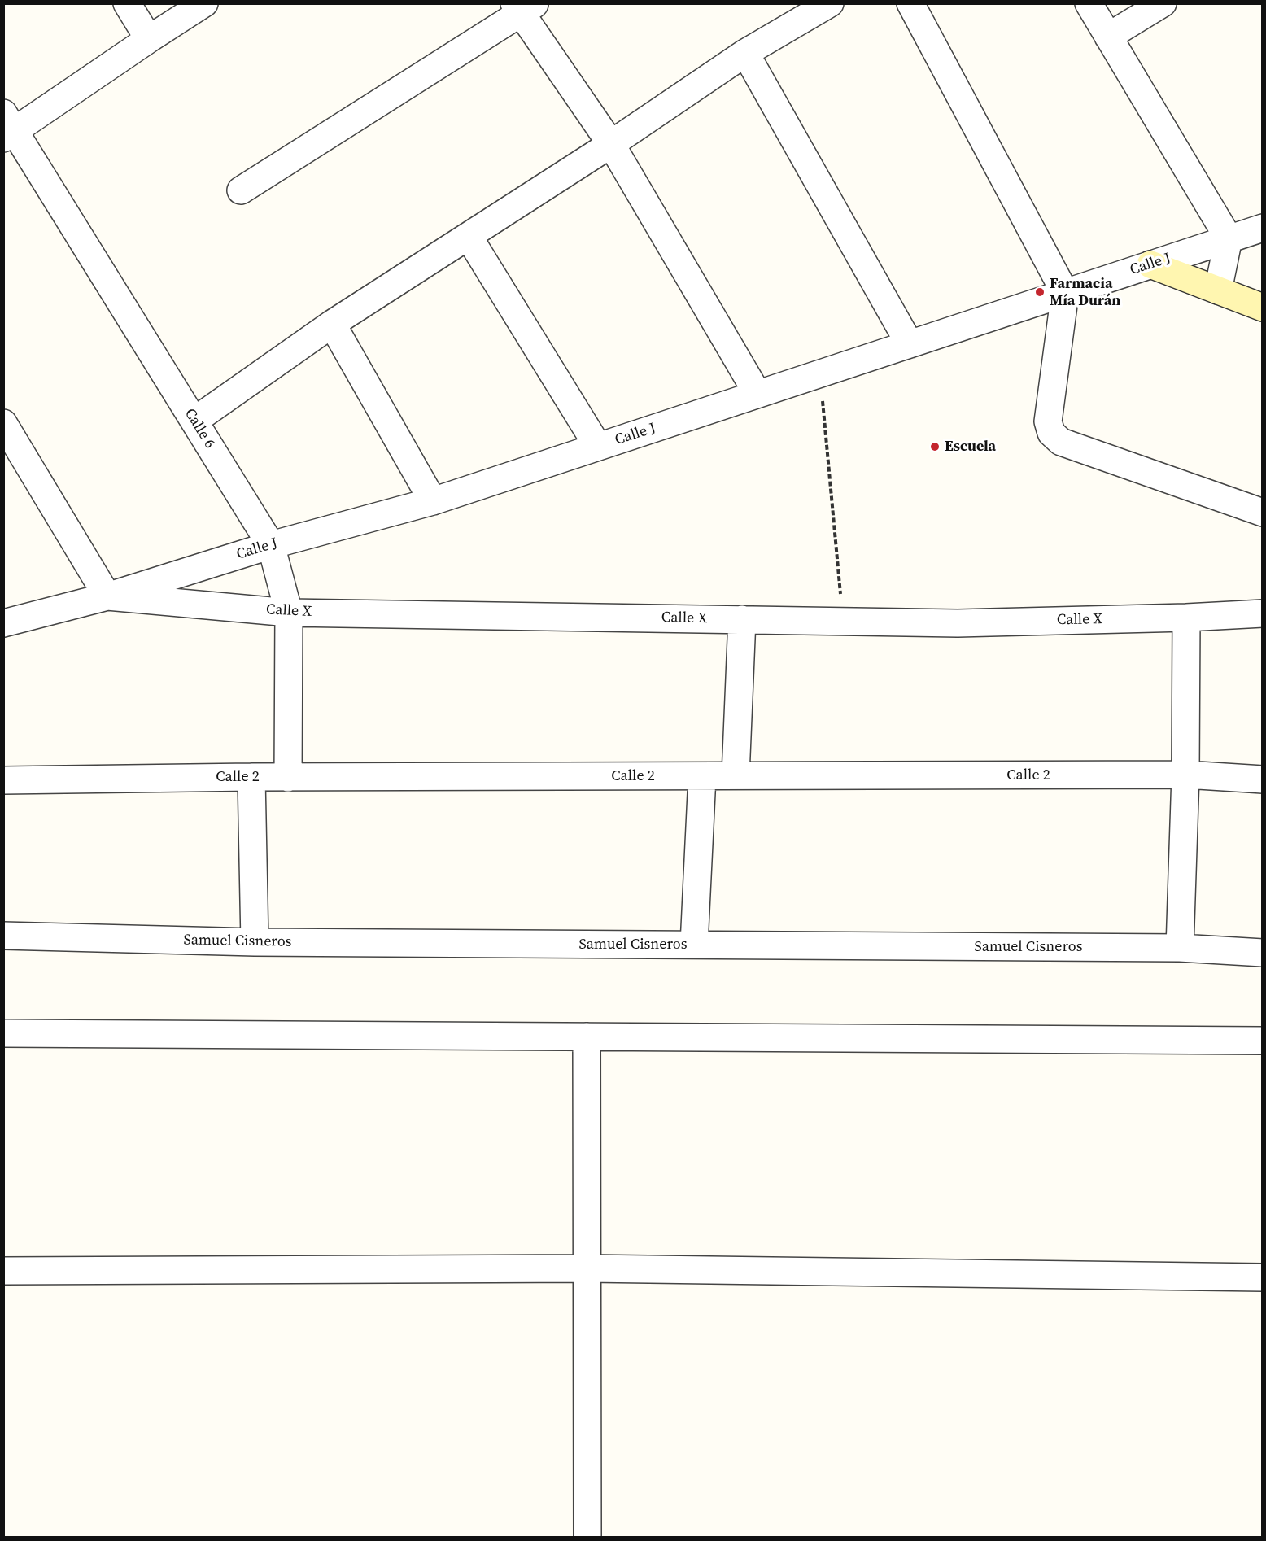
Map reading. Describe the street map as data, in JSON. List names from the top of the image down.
{
  "streets": {
    "street": [
      "Calle J",
      "Calle 6",
      "Calle X",
      "Calle 2",
      "Samuel Cisneros"
    ]
  },
  "crossings": [
    ["Calle J", "Calle 6"],
    ["Calle J", "Calle X"],
    ["Calle 6", "Calle X"],
    ["Calle 6", "Calle 2"]
  ],
  "places": ["Farmacia Mía Durán", "Escuela"]
}
